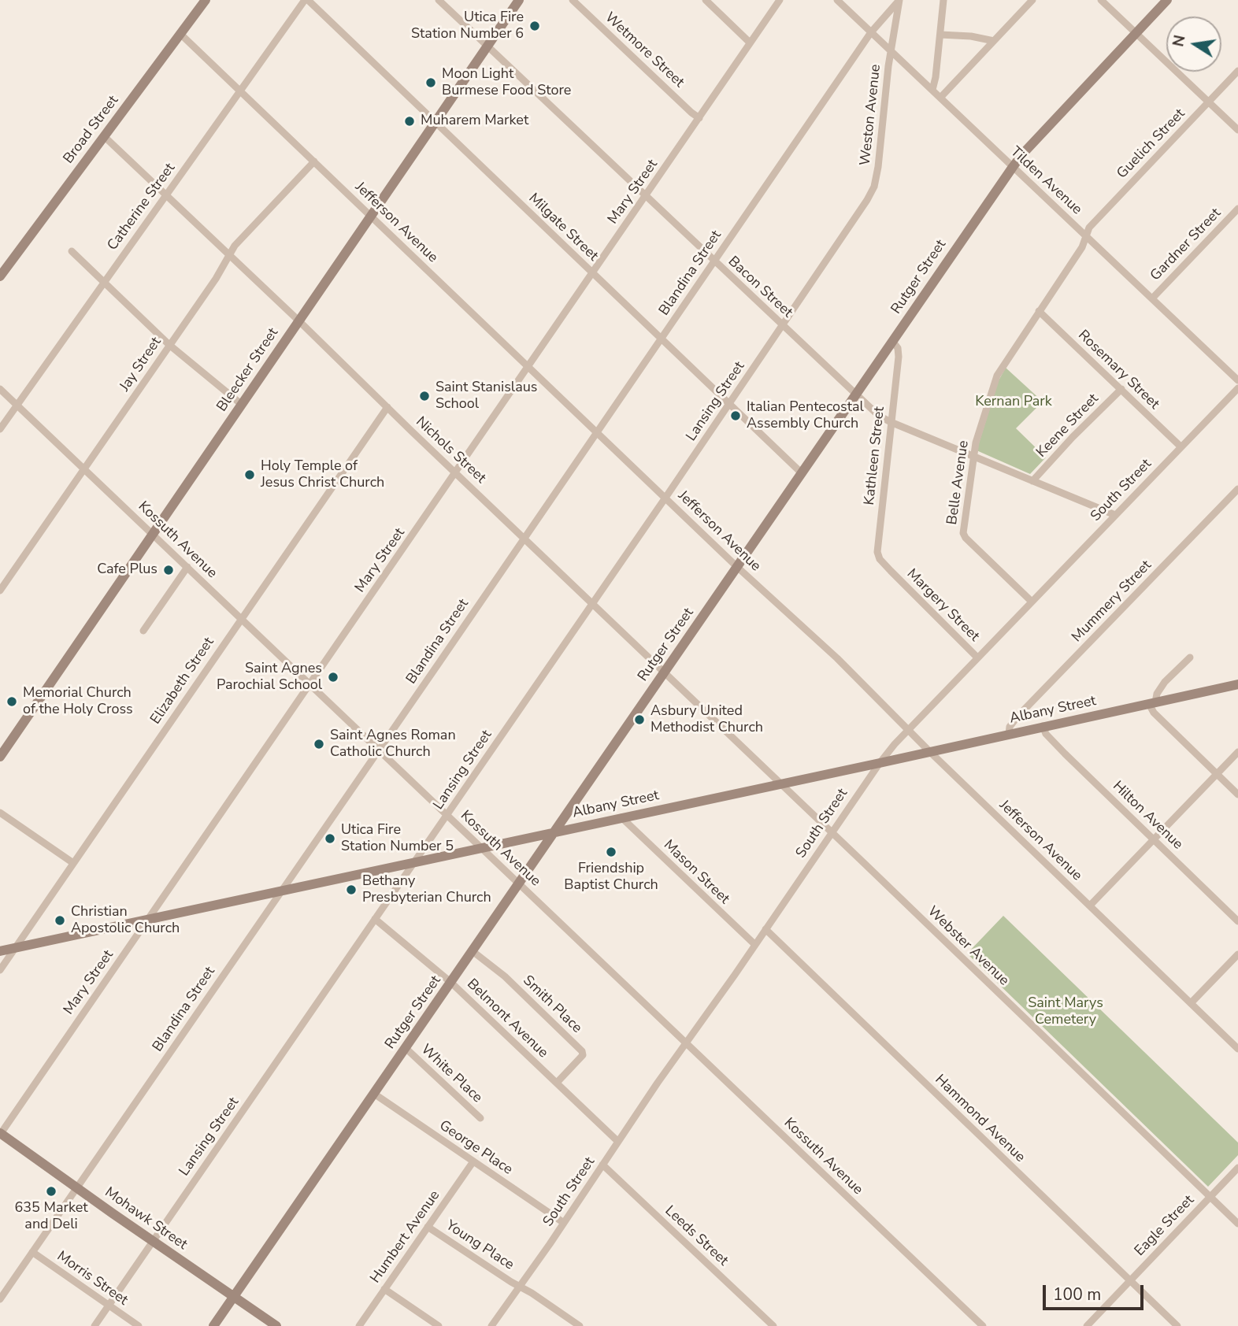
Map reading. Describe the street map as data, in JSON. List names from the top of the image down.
{
  "streets": {
    "street": [
      "Wetmore Street",
      "Weston Avenue",
      "Broad Street",
      "Guelich Street",
      "Tilden Avenue",
      "Mary Street",
      "Catherine Street",
      "Jefferson Avenue",
      "Milgate Street",
      "Gardner Street",
      "Blandina Street",
      "Rutger Street",
      "Bacon Street",
      "Jay Street",
      "Bleecker Street",
      "Rosemary Street",
      "Lansing Street",
      "Keene Street",
      "Nichols Street",
      "Kathleen Street",
      "Belle Avenue",
      "South Street",
      "Kossuth Avenue",
      "Mummery Street",
      "Margery Street",
      "Elizabeth Street",
      "Albany Street",
      "Hilton Avenue",
      "Mason Street",
      "Webster Avenue",
      "Smith Place",
      "Belmont Avenue",
      "White Place",
      "Hammond Avenue",
      "George Place",
      "Mohawk Street",
      "Eagle Street",
      "Leeds Street",
      "Humbert Avenue",
      "Young Place",
      "Morris Street"
    ]
  },
  "crossings": [
    ["Wetmore Street", "Mary Street"],
    ["Weston Avenue", "Tilden Avenue"],
    ["Weston Avenue", "Blandina Street"],
    ["Weston Avenue", "Lansing Street"],
    ["Broad Street", "Jefferson Avenue"],
    ["Broad Street", "Nichols Street"],
    ["Guelich Street", "Tilden Avenue"],
    ["Guelich Street", "Belle Avenue"],
    ["Tilden Avenue", "Gardner Street"],
    ["Tilden Avenue", "Blandina Street"],
    ["Tilden Avenue", "Rutger Street"],
    ["Tilden Avenue", "Belle Avenue"],
    ["Mary Street", "Jefferson Avenue"],
    ["Mary Street", "Milgate Street"],
    ["Mary Street", "Bacon Street"],
    ["Mary Street", "Nichols Street"],
    ["Mary Street", "Kossuth Avenue"],
    ["Mary Street", "Albany Street"],
    ["Mary Street", "Mohawk Street"],
    ["Catherine Street", "Jefferson Avenue"],
    ["Catherine Street", "Milgate Street"],
    ["Catherine Street", "Nichols Street"],
    ["Catherine Street", "Kossuth Avenue"],
    ["Jefferson Avenue", "Blandina Street"],
    ["Jefferson Avenue", "Rutger Street"],
    ["Jefferson Avenue", "Jay Street"],
    ["Jefferson Avenue", "Bleecker Street"],
    ["Jefferson Avenue", "Lansing Street"],
    ["Jefferson Avenue", "South Street"],
    ["Jefferson Avenue", "Albany Street"],
    ["Milgate Street", "Blandina Street"],
    ["Milgate Street", "Rutger Street"],
    ["Milgate Street", "Bleecker Street"],
    ["Milgate Street", "Lansing Street"],
    ["Blandina Street", "Bacon Street"],
    ["Blandina Street", "Nichols Street"],
    ["Blandina Street", "Kossuth Avenue"],
    ["Blandina Street", "Albany Street"],
    ["Blandina Street", "Mohawk Street"],
    ["Blandina Street", "Morris Street"],
    ["Rutger Street", "Bacon Street"],
    ["Rutger Street", "Nichols Street"],
    ["Rutger Street", "Kathleen Street"],
    ["Rutger Street", "Kossuth Avenue"],
    ["Rutger Street", "Albany Street"],
    ["Rutger Street", "Smith Place"],
    ["Rutger Street", "Belmont Avenue"],
    ["Rutger Street", "White Place"],
    ["Rutger Street", "George Place"],
    ["Rutger Street", "Mohawk Street"],
    ["Bacon Street", "Bleecker Street"],
    ["Bacon Street", "Lansing Street"],
    ["Bacon Street", "Keene Street"],
    ["Bacon Street", "Kathleen Street"],
    ["Bacon Street", "Belle Avenue"],
    ["Bacon Street", "South Street"],
    ["Jay Street", "Nichols Street"],
    ["Jay Street", "Kossuth Avenue"],
    ["Bleecker Street", "Nichols Street"],
    ["Bleecker Street", "Kossuth Avenue"],
    ["Rosemary Street", "Keene Street"],
    ["Rosemary Street", "Belle Avenue"],
    ["Rosemary Street", "South Street"],
    ["Lansing Street", "Nichols Street"],
    ["Lansing Street", "Kossuth Avenue"],
    ["Lansing Street", "Albany Street"],
    ["Lansing Street", "Belmont Avenue"],
    ["Lansing Street", "Mohawk Street"],
    ["Lansing Street", "Morris Street"],
    ["Nichols Street", "Elizabeth Street"],
    ["Nichols Street", "Albany Street"],
    ["Nichols Street", "Webster Avenue"],
    ["Kathleen Street", "Margery Street"],
    ["Belle Avenue", "South Street"],
    ["South Street", "Kossuth Avenue"],
    ["South Street", "Margery Street"],
    ["South Street", "Albany Street"],
    ["South Street", "Mason Street"],
    ["South Street", "Webster Avenue"],
    ["South Street", "Belmont Avenue"],
    ["South Street", "Hammond Avenue"],
    ["South Street", "George Place"],
    ["South Street", "Leeds Street"],
    ["South Street", "Young Place"],
    ["Kossuth Avenue", "Elizabeth Street"],
    ["Kossuth Avenue", "Albany Street"],
    ["Mummery Street", "Albany Street"],
    ["Elizabeth Street", "Albany Street"],
    ["Albany Street", "Hilton Avenue"],
    ["Albany Street", "Mason Street"],
    ["Albany Street", "Webster Avenue"],
    ["Webster Avenue", "Eagle Street"],
    ["Smith Place", "Belmont Avenue"],
    ["Hammond Avenue", "Eagle Street"],
    ["George Place", "Humbert Avenue"],
    ["Humbert Avenue", "Young Place"]
  ],
  "parks": ["Kernan Park", "Saint Marys Cemetery"],
  "places": [
    "Utica Fire Station Number 6",
    "Moon Light Burmese Food Store",
    "Muharem Market",
    "Saint Stanislaus School",
    "Italian Pentecostal Assembly Church",
    "Holy Temple of Jesus Christ Church",
    "Cafe Plus",
    "Saint Agnes Parochial School",
    "Memorial Church of the Holy Cross",
    "Asbury United Methodist Church",
    "Saint Agnes Roman Catholic Church",
    "Utica Fire Station Number 5",
    "Friendship Baptist Church",
    "Bethany Presbyterian Church",
    "Christian Apostolic Church",
    "635 Market and Deli"
  ],
  "scale_bar": "100 m",
  "north": "left"
}
